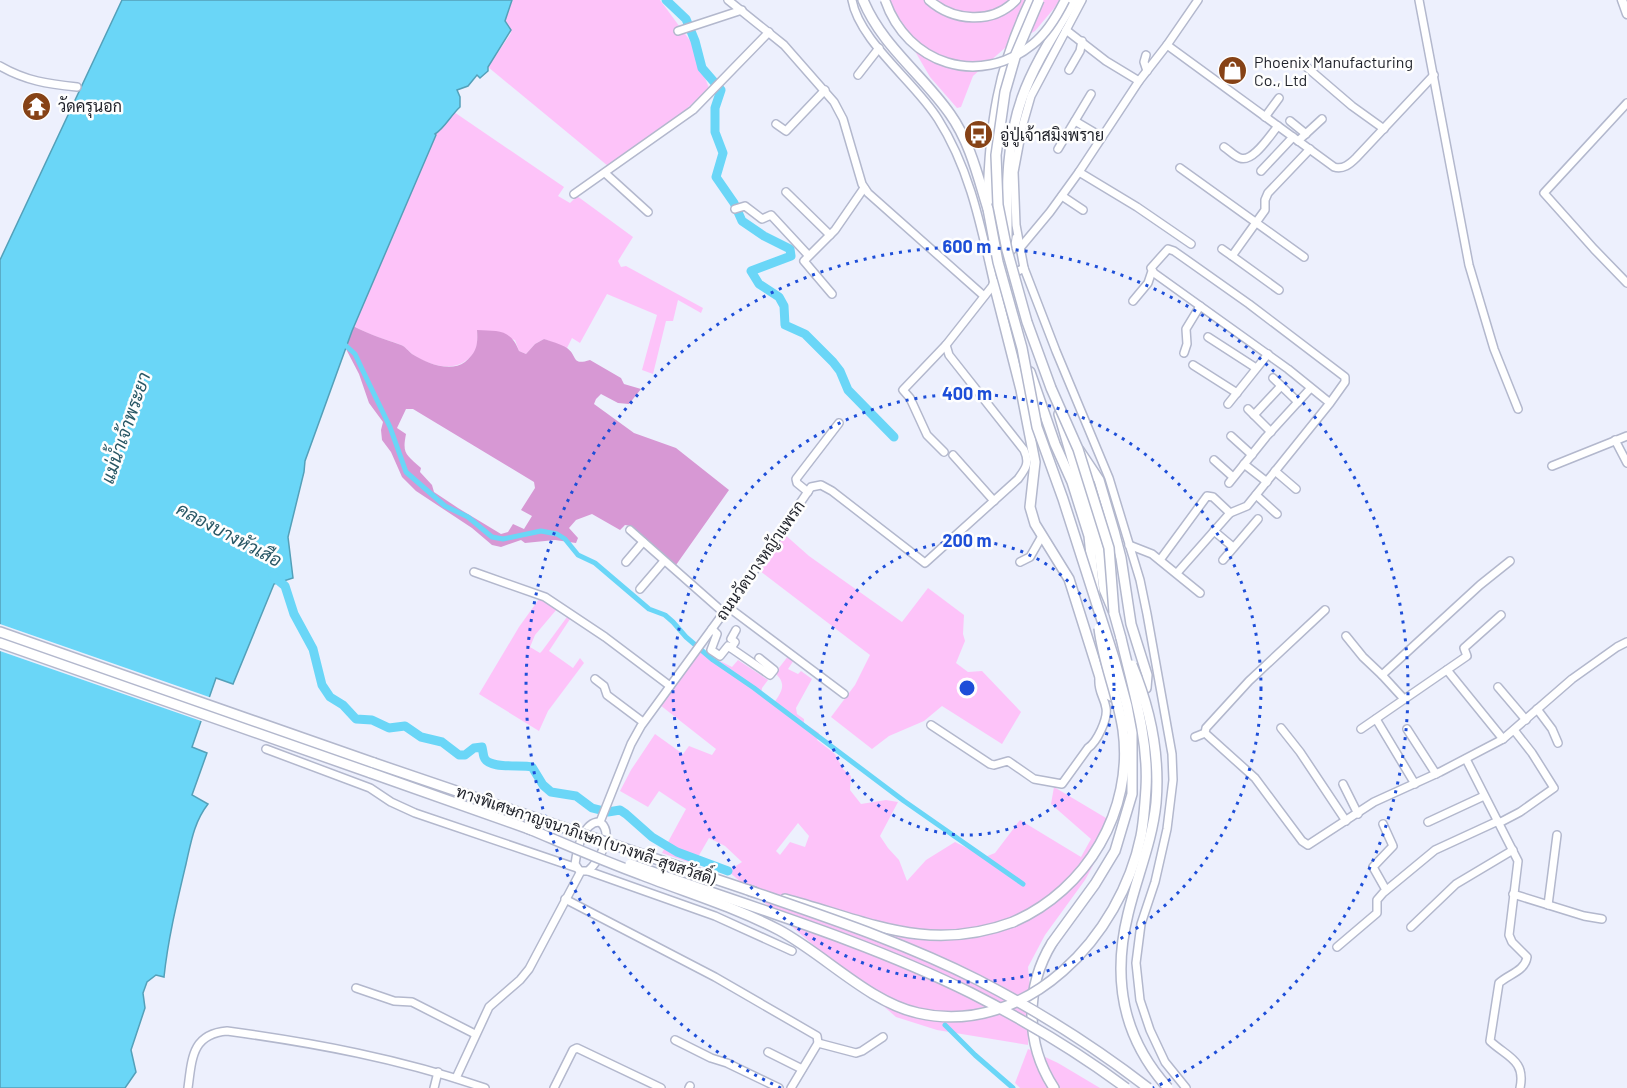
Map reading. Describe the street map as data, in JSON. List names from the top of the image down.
{
  "streets": {
    "highway": ["ทางพิเศษกาญจนาภิเษก (บางพลี-สุขสวัสดิ์)"],
    "street": ["ถนนวัดบางหญ้าแพรก"]
  },
  "water": ["แม่น้ำเจ้าพระยา", "คลองบางหัวเสือ"],
  "places": {
    "shop": ["Phoenix Manufacturing Co., Ltd"],
    "temple": ["วัดครุนอก"],
    "bus stop": ["อู่ปู่เจ้าสมิงพราย"]
  },
  "rings": ["600 m", "400 m", "200 m"]
}
